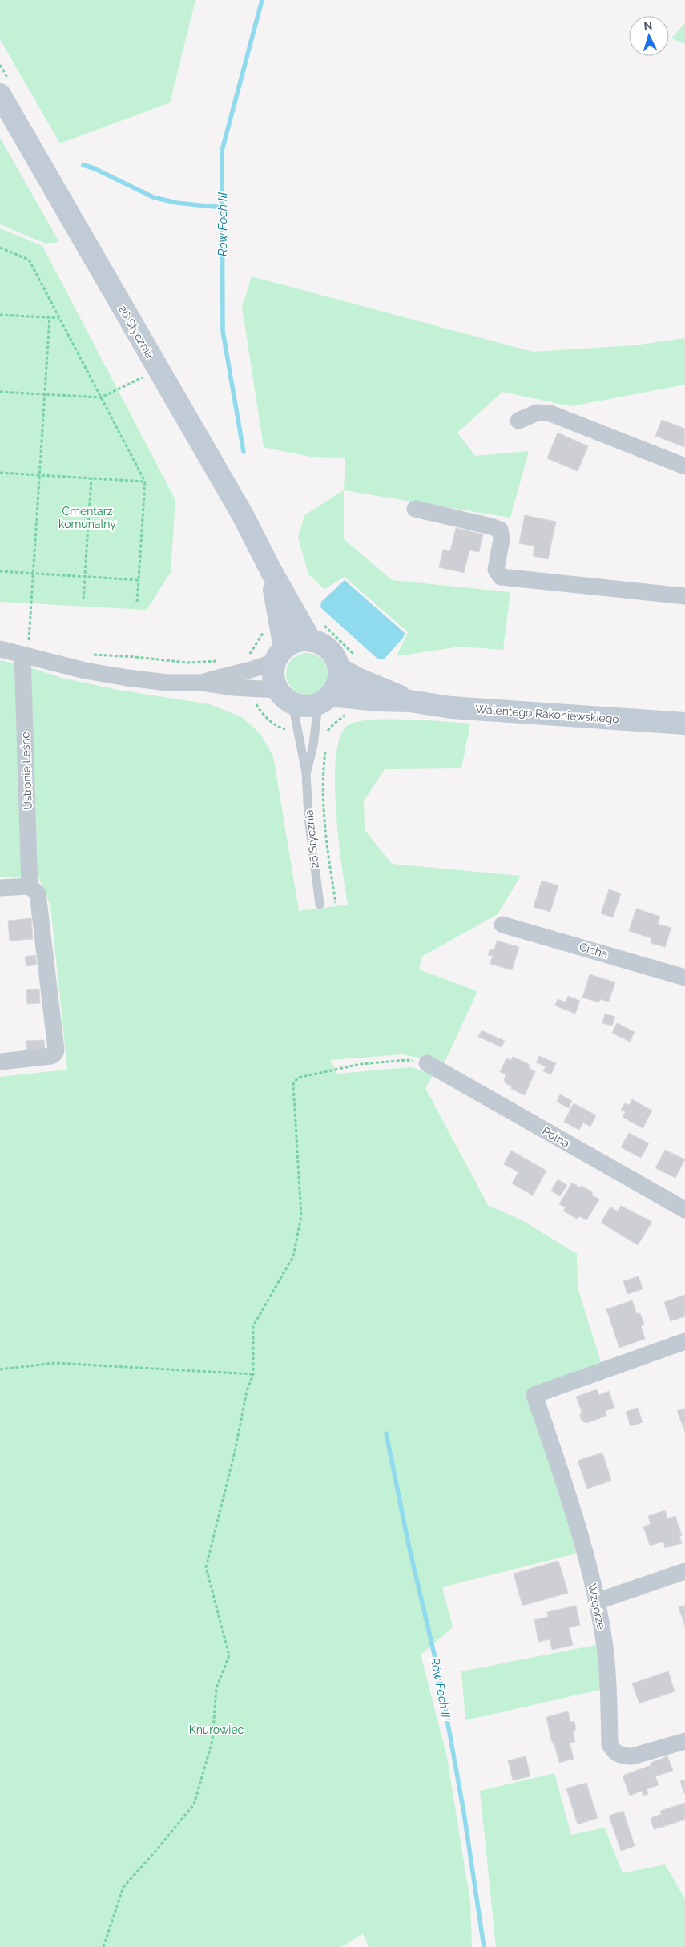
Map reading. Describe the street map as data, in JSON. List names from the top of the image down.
{
  "streets": {
    "street": [
      "26 Stycznia",
      "Walentego Rakoniewskiego",
      "Ustronie Leśne",
      "Cicha",
      "Polna",
      "Wzgórze"
    ]
  },
  "crossings": [
    ["26 Stycznia", "Walentego Rakoniewskiego"]
  ],
  "water": ["Rów Foch III"],
  "parks": ["Cmentarz komunalny", "Knurowiec"],
  "north": "top"
}
